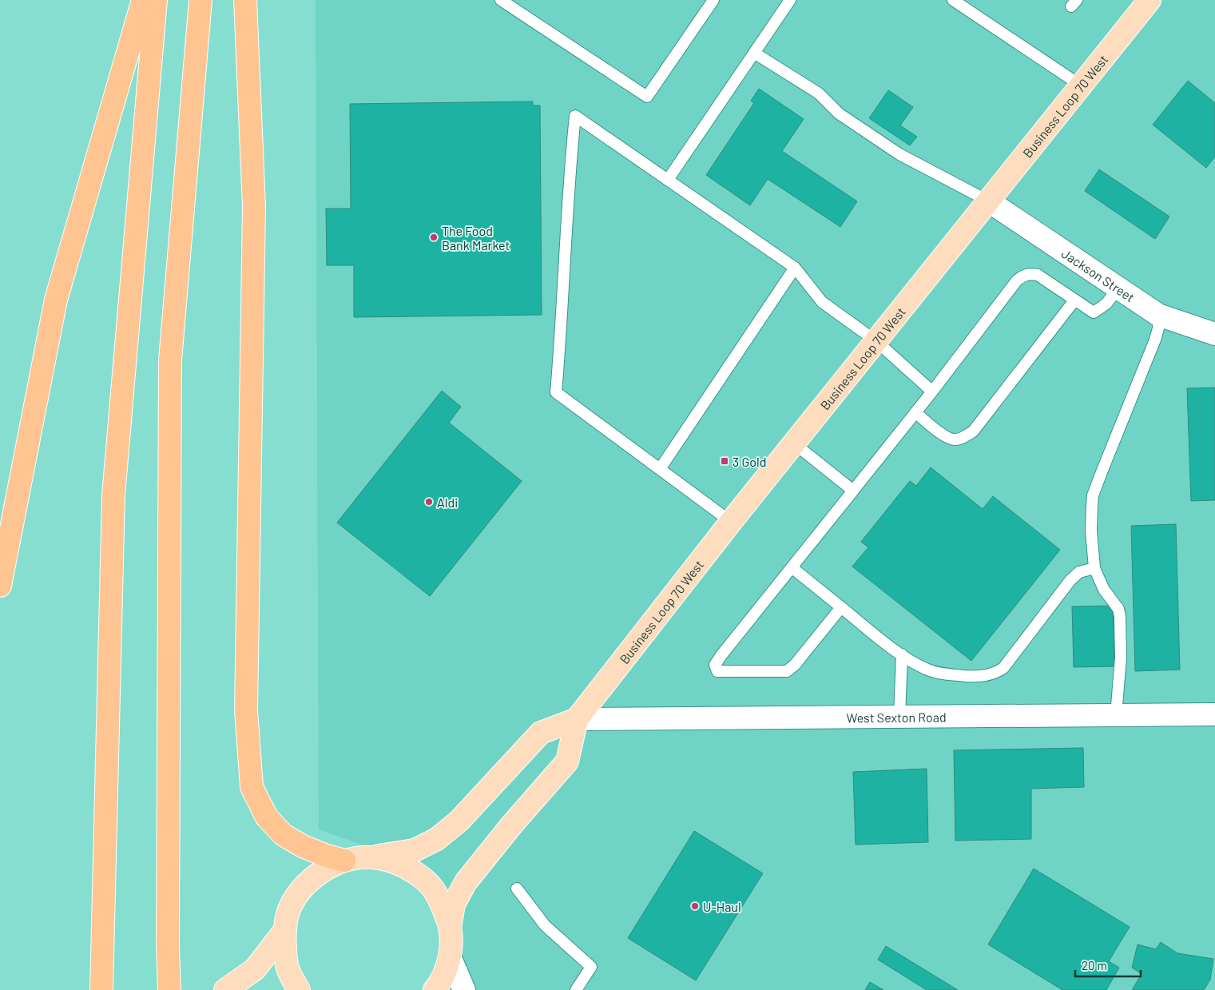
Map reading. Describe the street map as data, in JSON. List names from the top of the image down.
{
  "streets": {
    "main road": ["Business Loop 70 West"],
    "street": ["Jackson Street", "West Sexton Road"]
  },
  "crossings": [
    ["Business Loop 70 West", "Jackson Street"],
    ["Business Loop 70 West", "West Sexton Road"]
  ],
  "places": {
    "other": ["The Food Bank Market", "Aldi", "U-Haul"],
    "transit": ["3 Gold"]
  },
  "scale_bar": "20 m"
}
